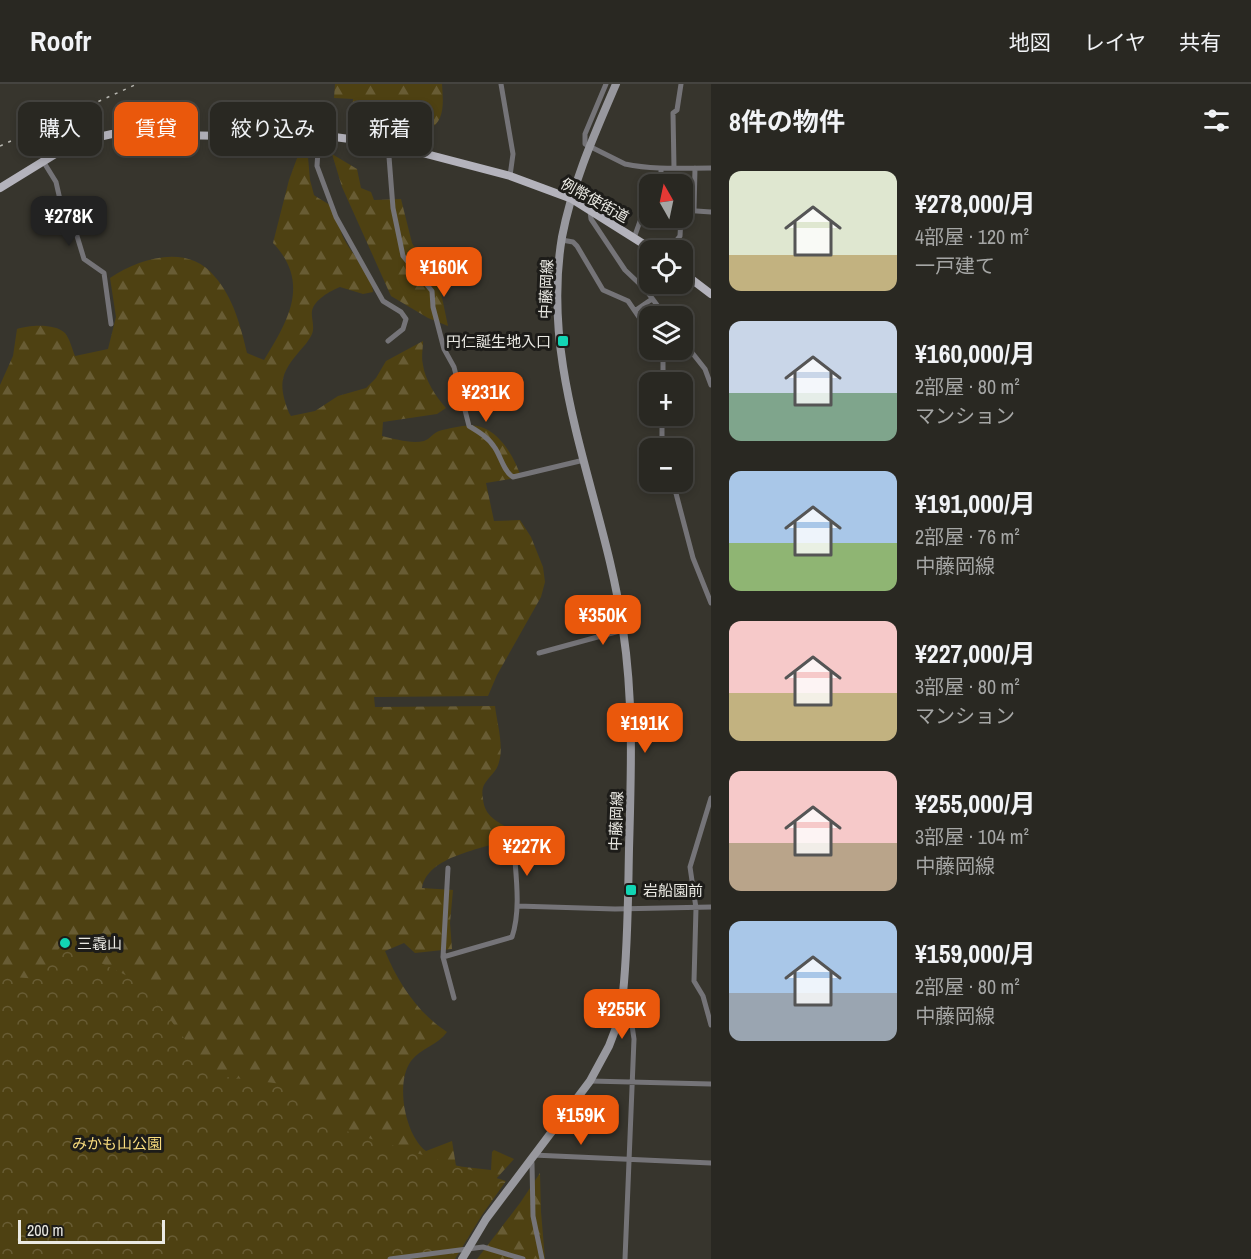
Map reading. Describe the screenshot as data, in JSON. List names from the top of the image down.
{
  "streets": {
    "main road": ["例幣使街道", "中藤岡線"]
  },
  "crossings": [
    ["例幣使街道", "中藤岡線"]
  ],
  "parks": ["みかも山公園"],
  "places": {
    "transit": ["円仁誕生地入口", "岩船園前"],
    "other": ["三毳山"]
  },
  "scale_bar": "200 m",
  "north": "top",
  "page": {
    "header": "Roofr",
    "nav": ["地図", "レイヤ", "共有"],
    "heading": "8件の物件",
    "chip": [
      "購入",
      "賃貸",
      "絞り込み",
      "新着"
    ],
    "list": [
      {
        "name": "¥278,000/月",
        "note": "4部屋 · 120 m² · 一戸建て"
      },
      {
        "name": "¥160,000/月",
        "note": "2部屋 · 80 m² · マンション"
      },
      {
        "name": "¥191,000/月",
        "note": "2部屋 · 76 m² · 中藤岡線"
      },
      {
        "name": "¥227,000/月",
        "note": "3部屋 · 80 m² · マンション"
      },
      {
        "name": "¥255,000/月",
        "note": "3部屋 · 104 m² · 中藤岡線"
      },
      {
        "name": "¥159,000/月",
        "note": "2部屋 · 80 m² · 中藤岡線"
      }
    ],
    "map_buttons": ["+", "−"],
    "price": [
      "¥278K",
      "¥160K",
      "¥231K",
      "¥350K",
      "¥191K",
      "¥227K",
      "¥255K",
      "¥159K"
    ],
    "scale": "200 m"
  }
}
